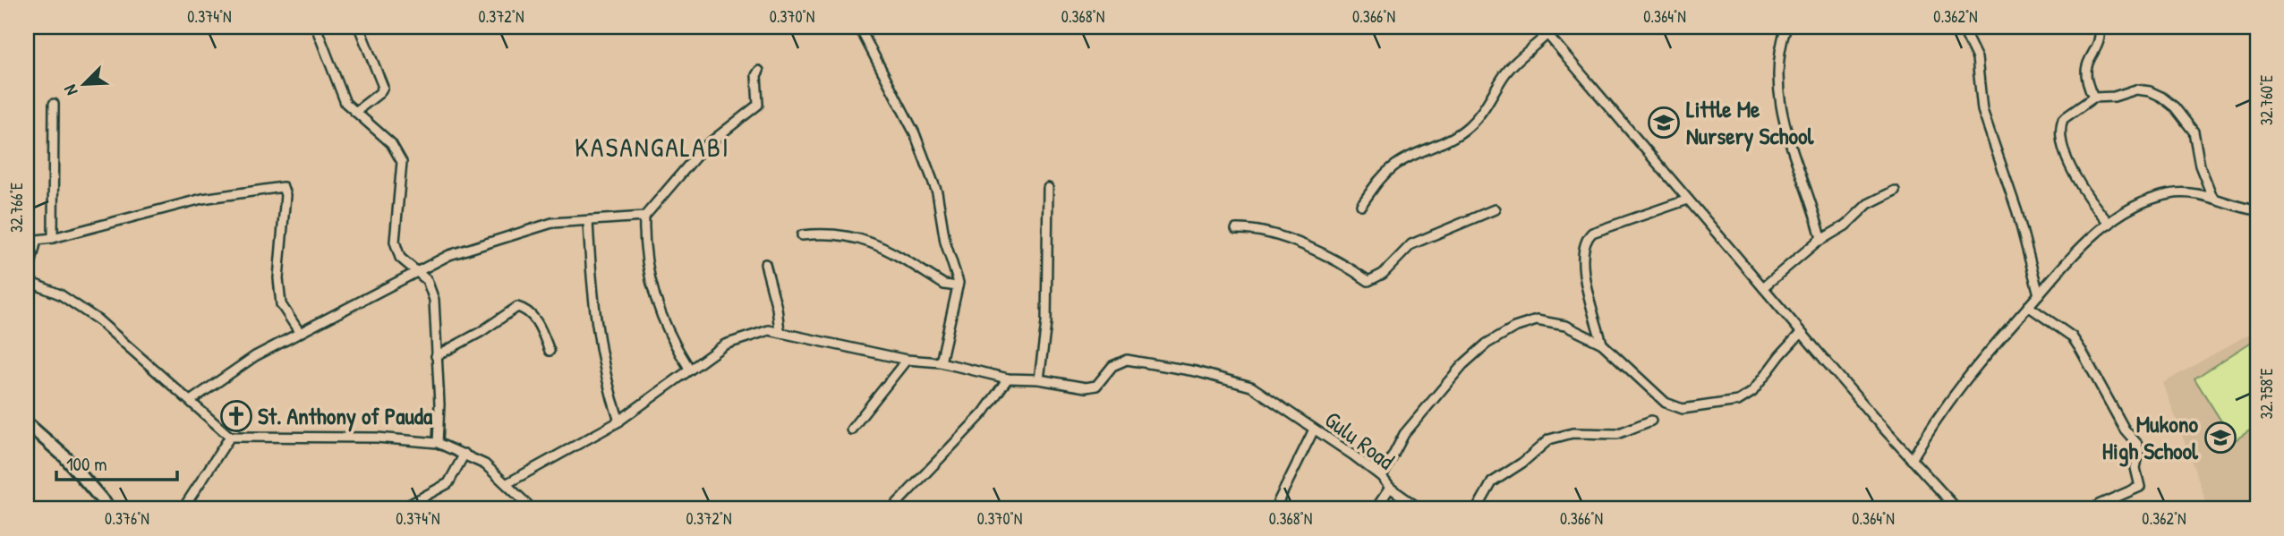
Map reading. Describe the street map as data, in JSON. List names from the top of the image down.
{
  "streets": {
    "street": ["Gulu Road"]
  },
  "districts": ["KASANGALABI"],
  "places": {
    "school or university": ["Little Me Nursery School", "Mukono High School"],
    "church": ["St. Anthony of Pauda"]
  },
  "scale_bar": "100 m",
  "north": "bottom left",
  "coordinates": [
    "0.374°N",
    "0.372°N",
    "0.370°N",
    "0.368°N",
    "0.366°N",
    "0.364°N",
    "0.362°N",
    "32.760°E",
    "32.766°E",
    "32.758°E",
    "0.376°N"
  ]
}
